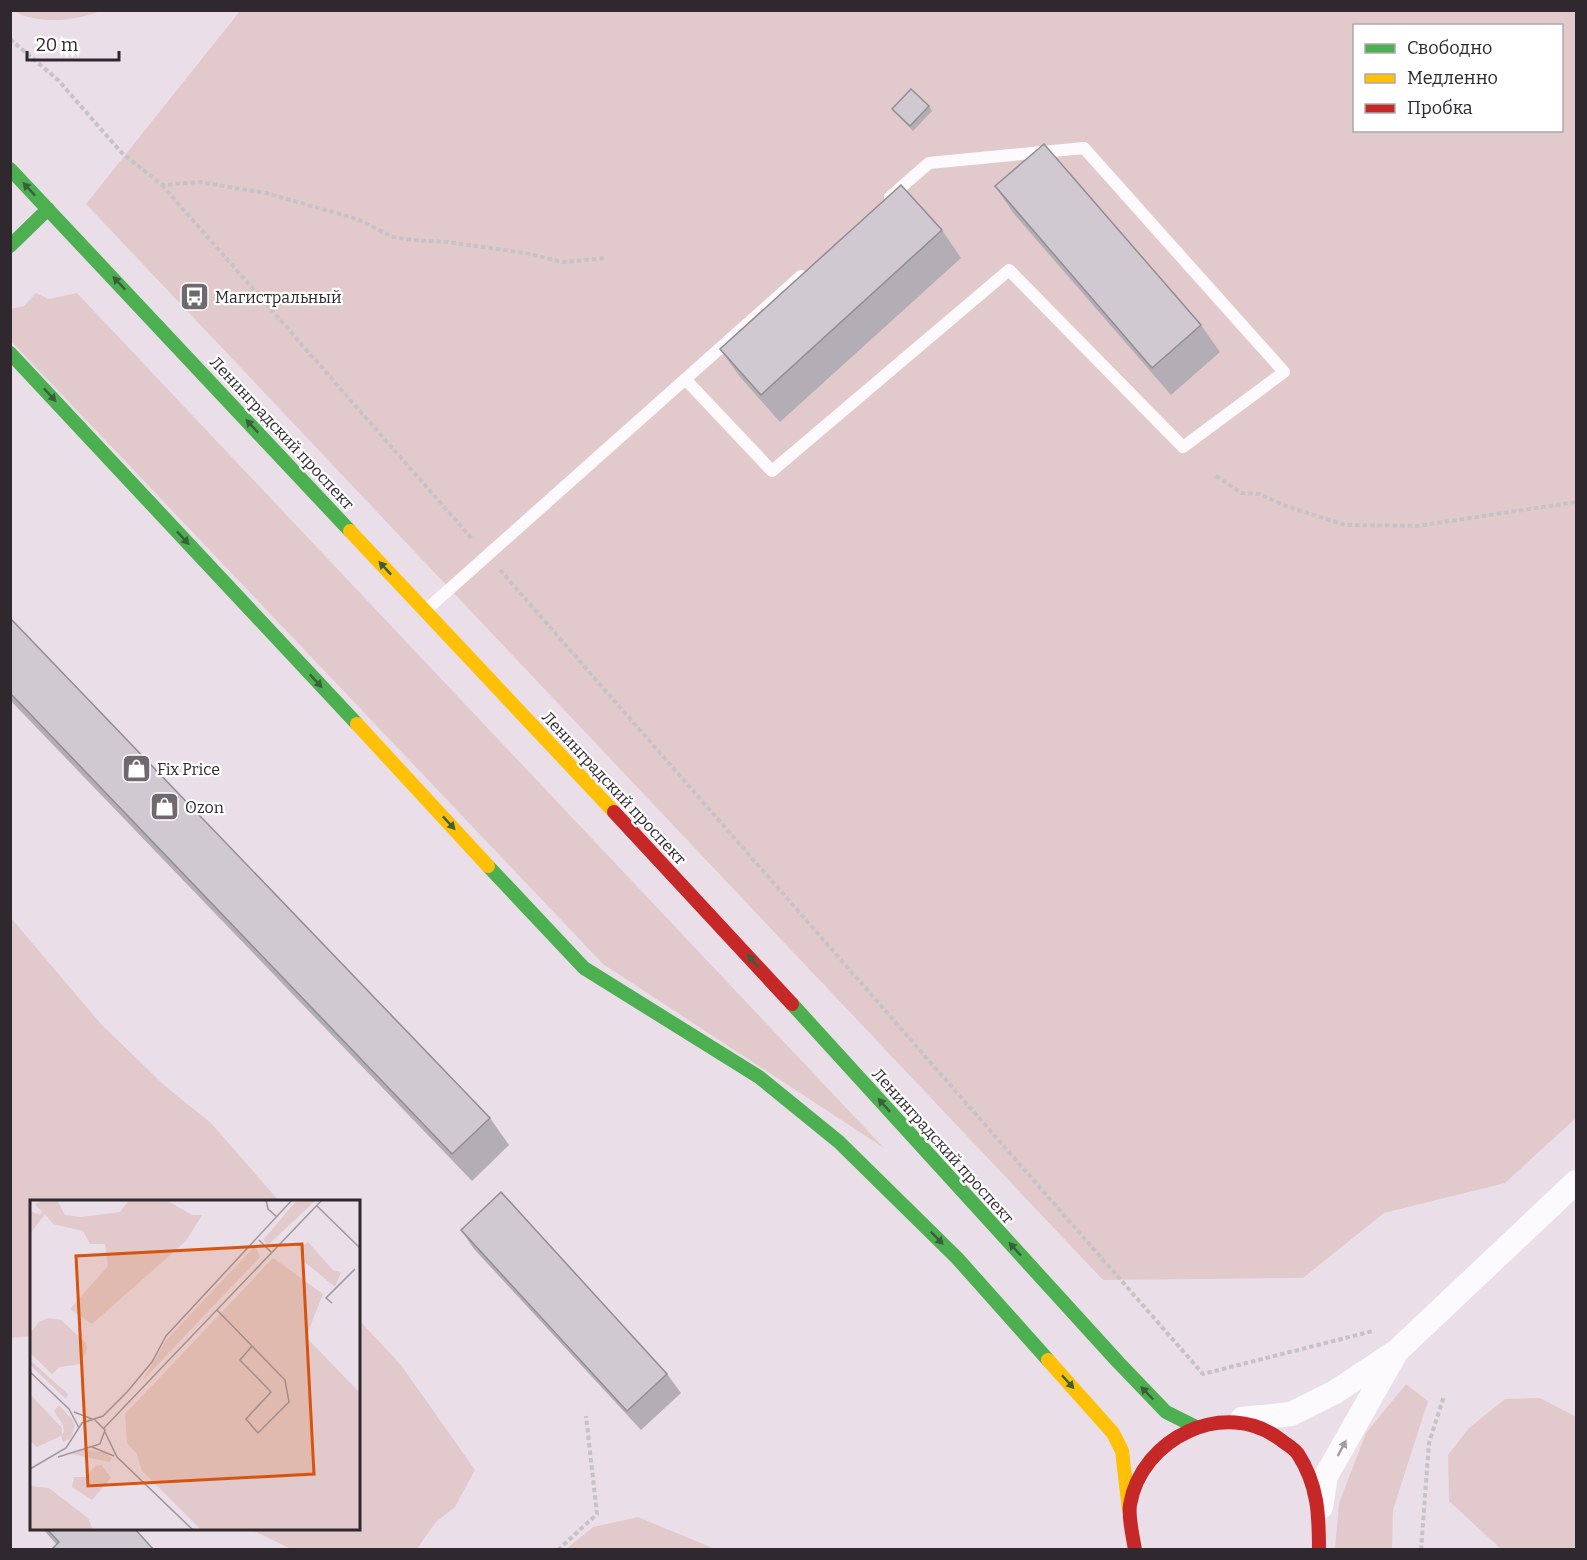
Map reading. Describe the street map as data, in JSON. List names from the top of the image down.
{
  "streets": {
    "main road": ["Ленинградский проспект"]
  },
  "places": {
    "bus stop": ["Магистральный"],
    "shop": ["Fix Price", "Ozon"]
  },
  "legend": ["Свободно", "Медленно", "Пробка"],
  "scale_bar": "20 m"
}
